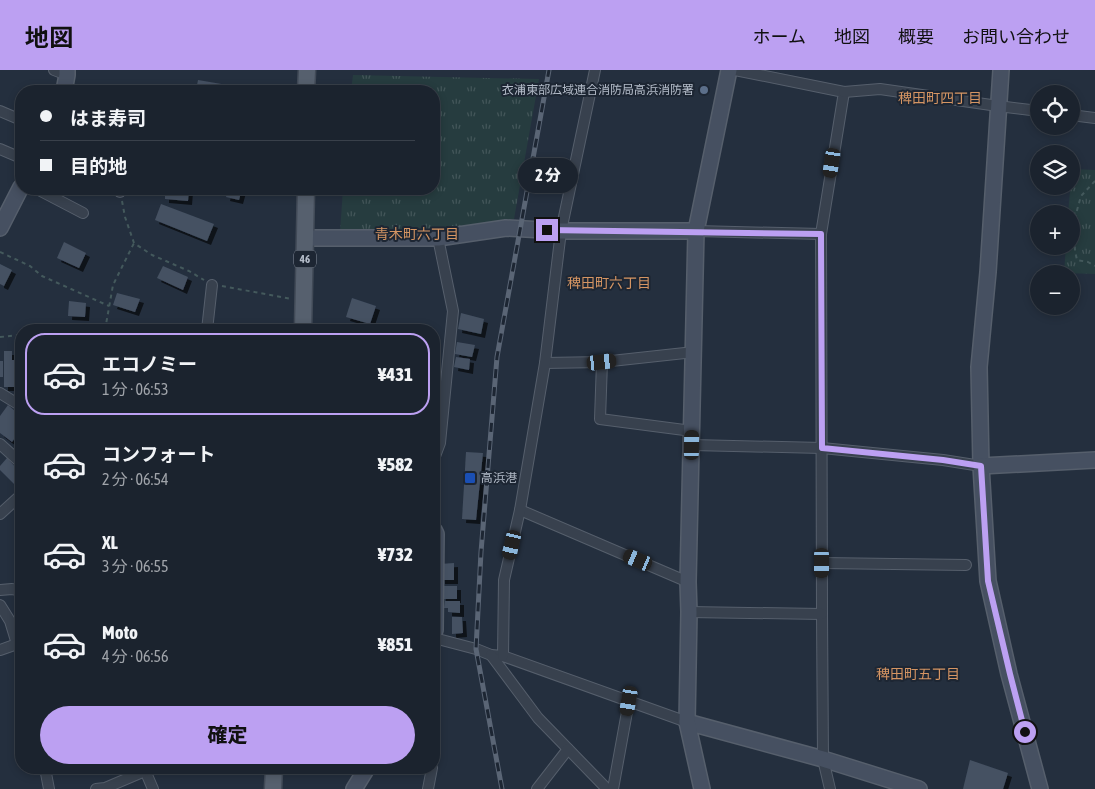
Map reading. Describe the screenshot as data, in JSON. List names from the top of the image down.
{
  "streets": {
    "main road": ["46"]
  },
  "districts": [
    "稗田町四丁目",
    "青木町六丁目",
    "稗田町六丁目",
    "稗田町五丁目"
  ],
  "places": {
    "other": ["衣浦東部広域連合消防局高浜消防署"],
    "transit": ["高浜港"]
  },
  "page": {
    "header": "地図",
    "nav": [
      "ホーム",
      "地図",
      "概要",
      "お問い合わせ"
    ],
    "map_buttons": ["+", "−"],
    "banner": ["はま寿司", "目的地"],
    "bubble": "2 分",
    "list": [
      {
        "name": "エコノミー",
        "note": "1 分 · 06:53",
        "value": "¥431"
      },
      {
        "name": "コンフォート",
        "note": "2 分 · 06:54",
        "value": "¥582"
      },
      {
        "name": "XL",
        "note": "3 分 · 06:55",
        "value": "¥732"
      },
      {
        "name": "Moto",
        "note": "4 分 · 06:56",
        "value": "¥851"
      }
    ],
    "buttons": "確定"
  }
}
